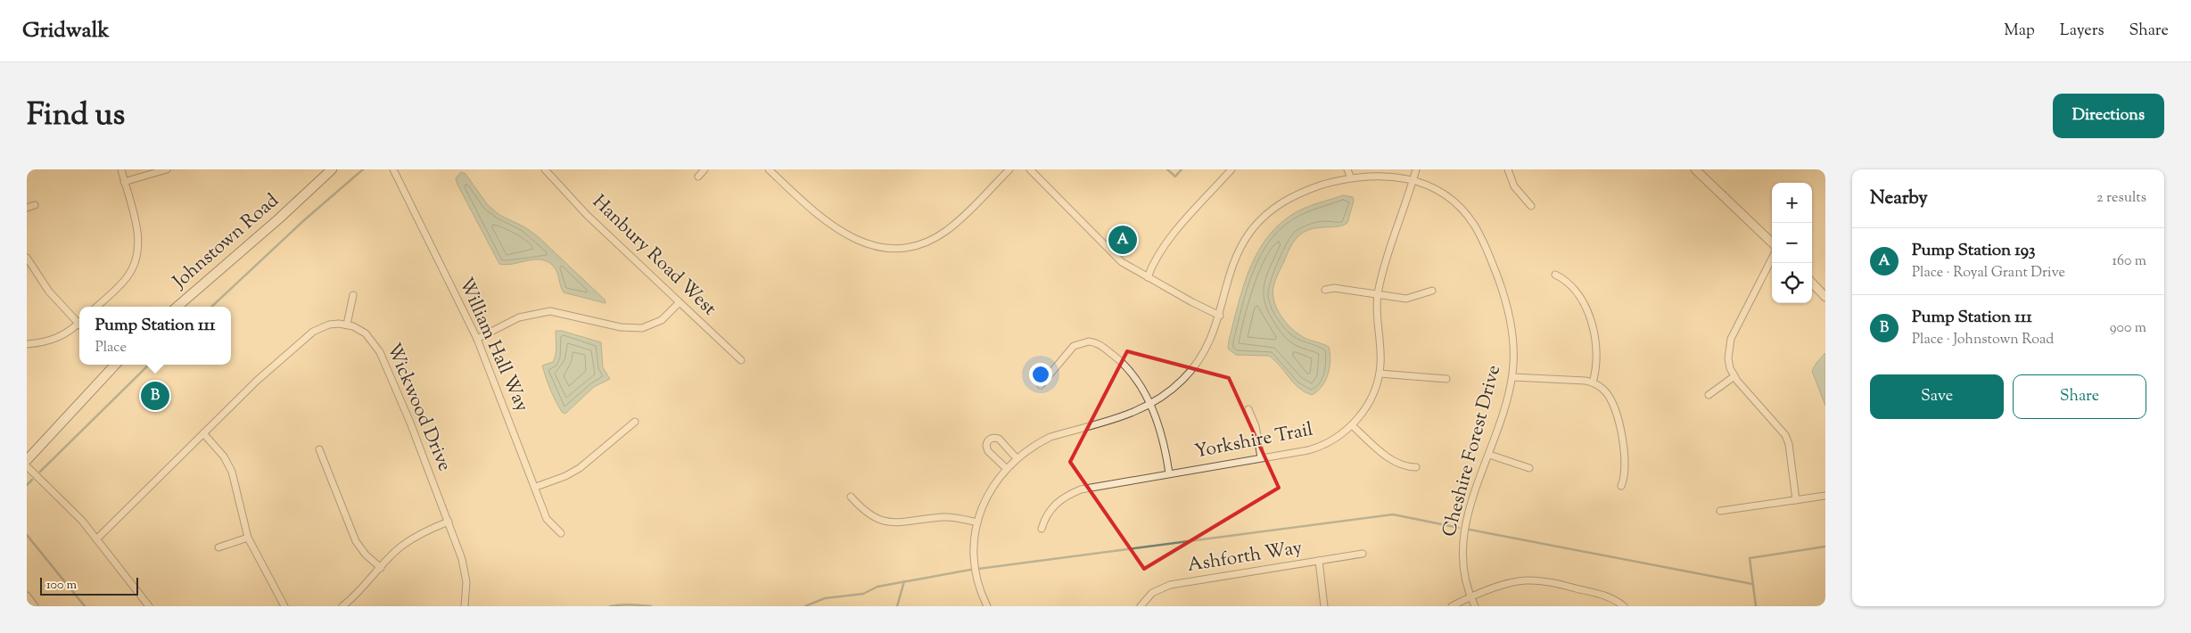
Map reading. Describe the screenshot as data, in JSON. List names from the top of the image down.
{
  "streets": {
    "main road": ["Johnstown Road"],
    "street": [
      "Hanbury Road West",
      "William Hall Way",
      "Wickwood Drive",
      "Yorkshire Trail",
      "Cheshire Forest Drive",
      "Ashforth Way"
    ]
  },
  "crossings": [
    ["Yorkshire Trail", "Cheshire Forest Drive"]
  ],
  "scale_bar": "100 m",
  "page": {
    "header": "Gridwalk",
    "nav": ["Map", "Layers", "Share"],
    "title": "Find us",
    "buttons": [
      "Directions",
      ["Save", "Share"]
    ],
    "heading": ["Nearby", "2 results"],
    "map_buttons": ["+", "−"],
    "pins": ["A", "B"],
    "list": [
      {
        "mark": "A",
        "name": "Pump Station 193",
        "note": "Place · Royal Grant Drive",
        "value": "160 m"
      },
      {
        "mark": "B",
        "name": "Pump Station 111",
        "note": "Place · Johnstown Road",
        "value": "900 m"
      }
    ],
    "popup": ["Pump Station 111", "Place"],
    "scale": "100 m"
  }
}
